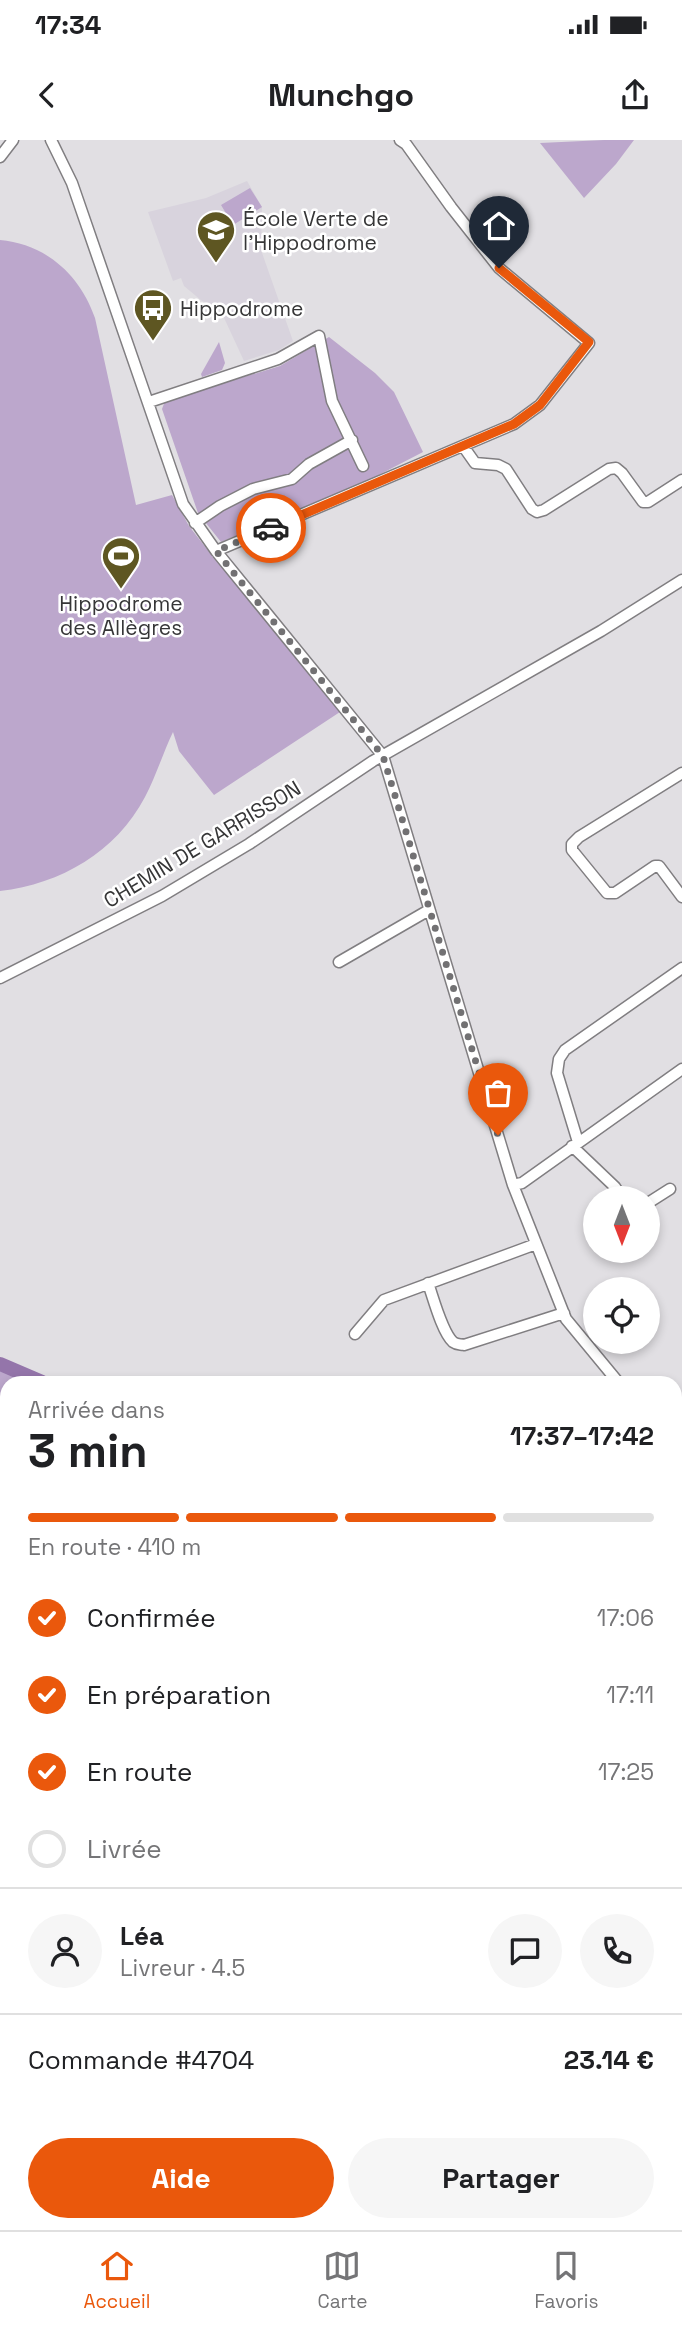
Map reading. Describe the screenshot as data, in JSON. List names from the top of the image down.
{
  "streets": {
    "street": ["CHEMIN DE GARRISSON"]
  },
  "places": {
    "school or university": ["École Verte de l'Hippodrome"],
    "bus stop": ["Hippodrome"],
    "sports": ["Hippodrome des Allègres"]
  },
  "north": "bottom",
  "page": {
    "status": "17:34",
    "header": "Munchgo",
    "heading": ["3 min", "Arrivée dans", "17:37–17:42"],
    "panel": [
      "Léa",
      "Livreur · 4.5",
      "Commande #4704",
      "23.14 €"
    ],
    "bar": "En route · 410 m",
    "list": [
      ["Confirmée", "17:06"],
      ["En préparation", "17:11"],
      ["En route", "17:25"],
      "Livrée"
    ],
    "buttons": ["Aide", "Partager"],
    "tabs": ["Accueil", "Carte", "Favoris"]
  }
}
